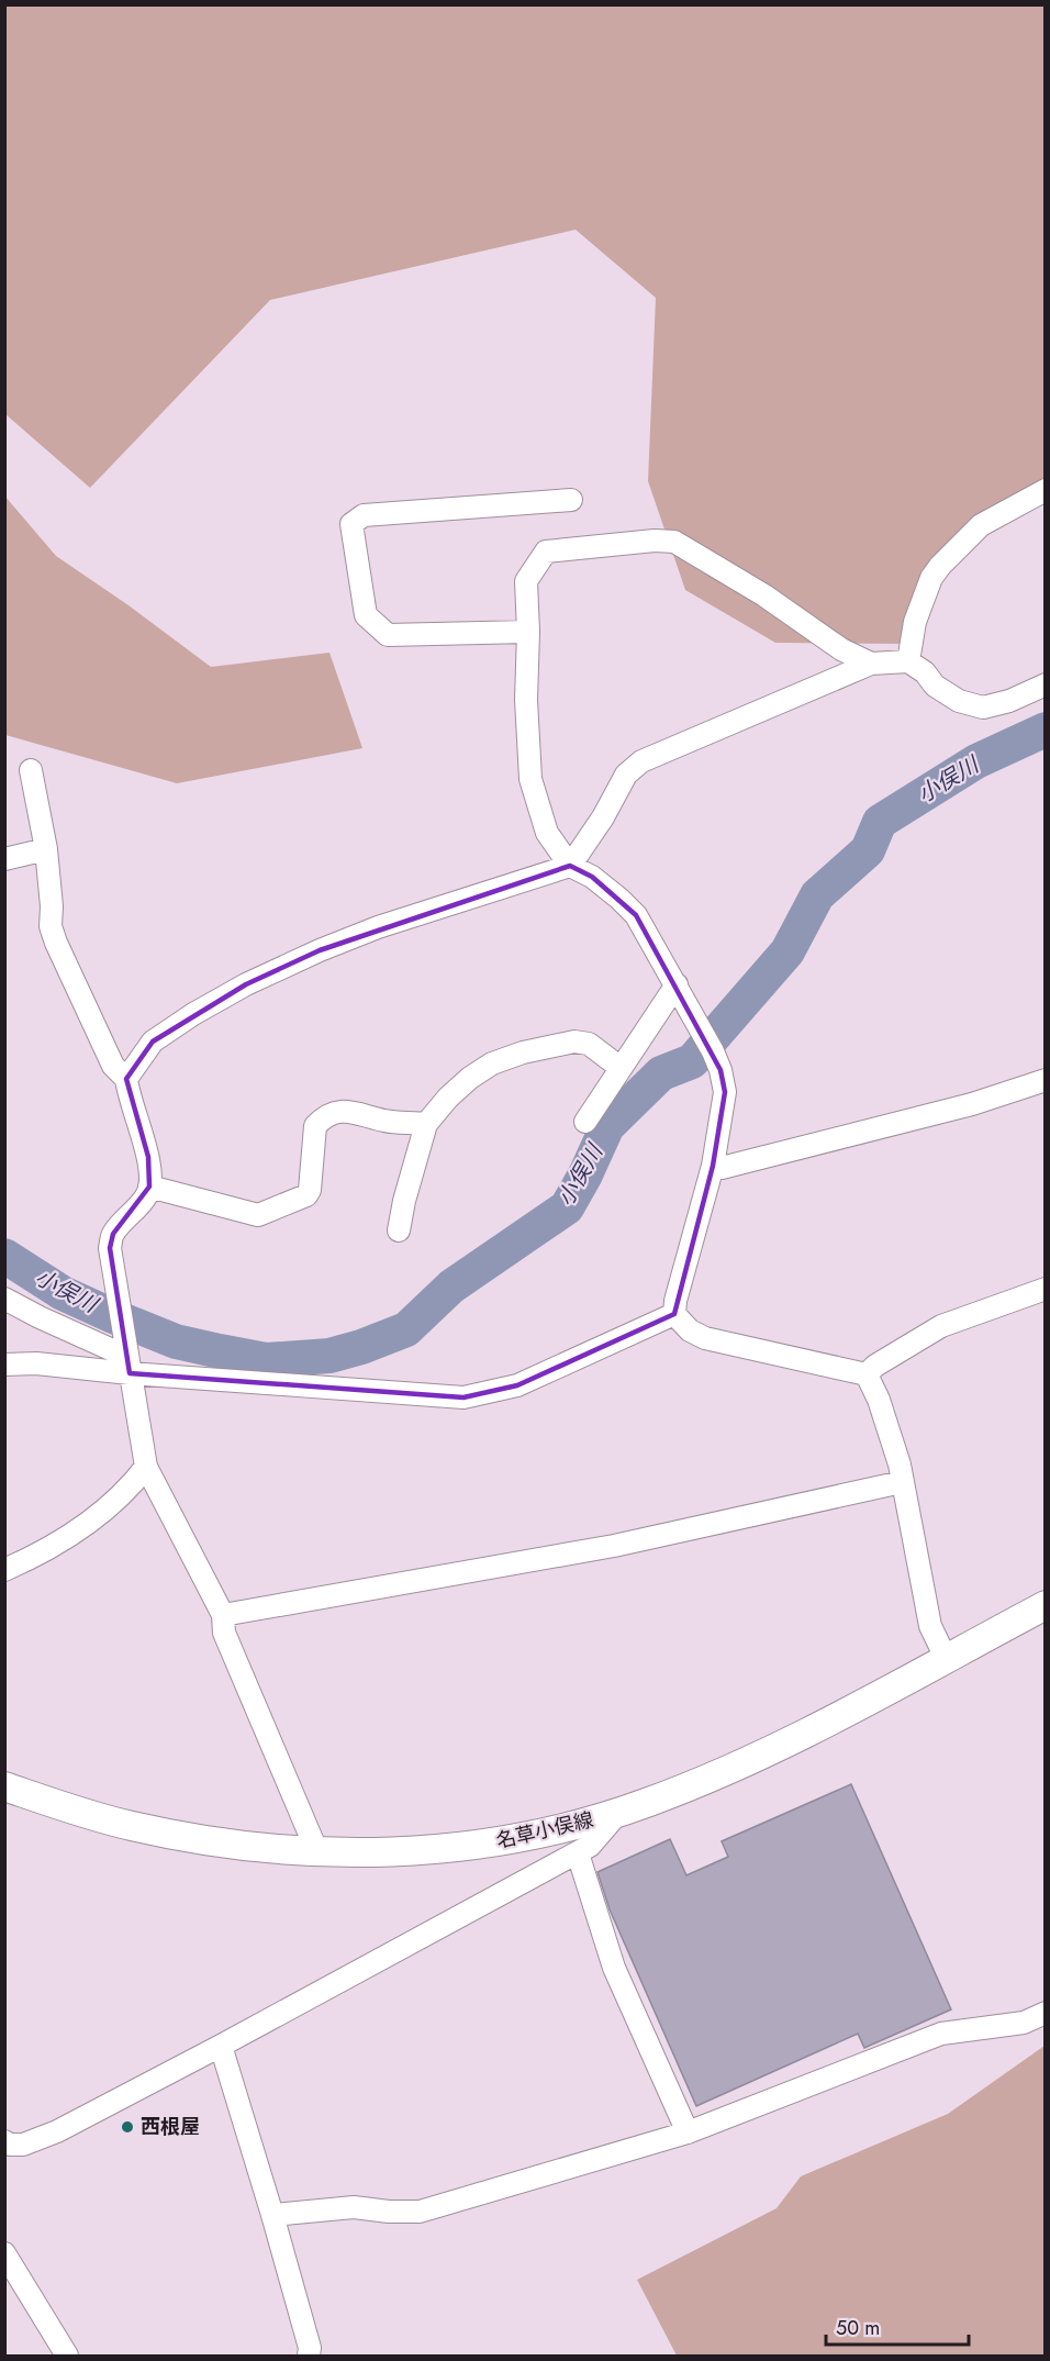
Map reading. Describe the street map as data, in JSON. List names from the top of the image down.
{
  "streets": {
    "main road": ["名草小俣線"]
  },
  "water": ["小俣川"],
  "places": ["西根屋"],
  "scale_bar": "50 m"
}
